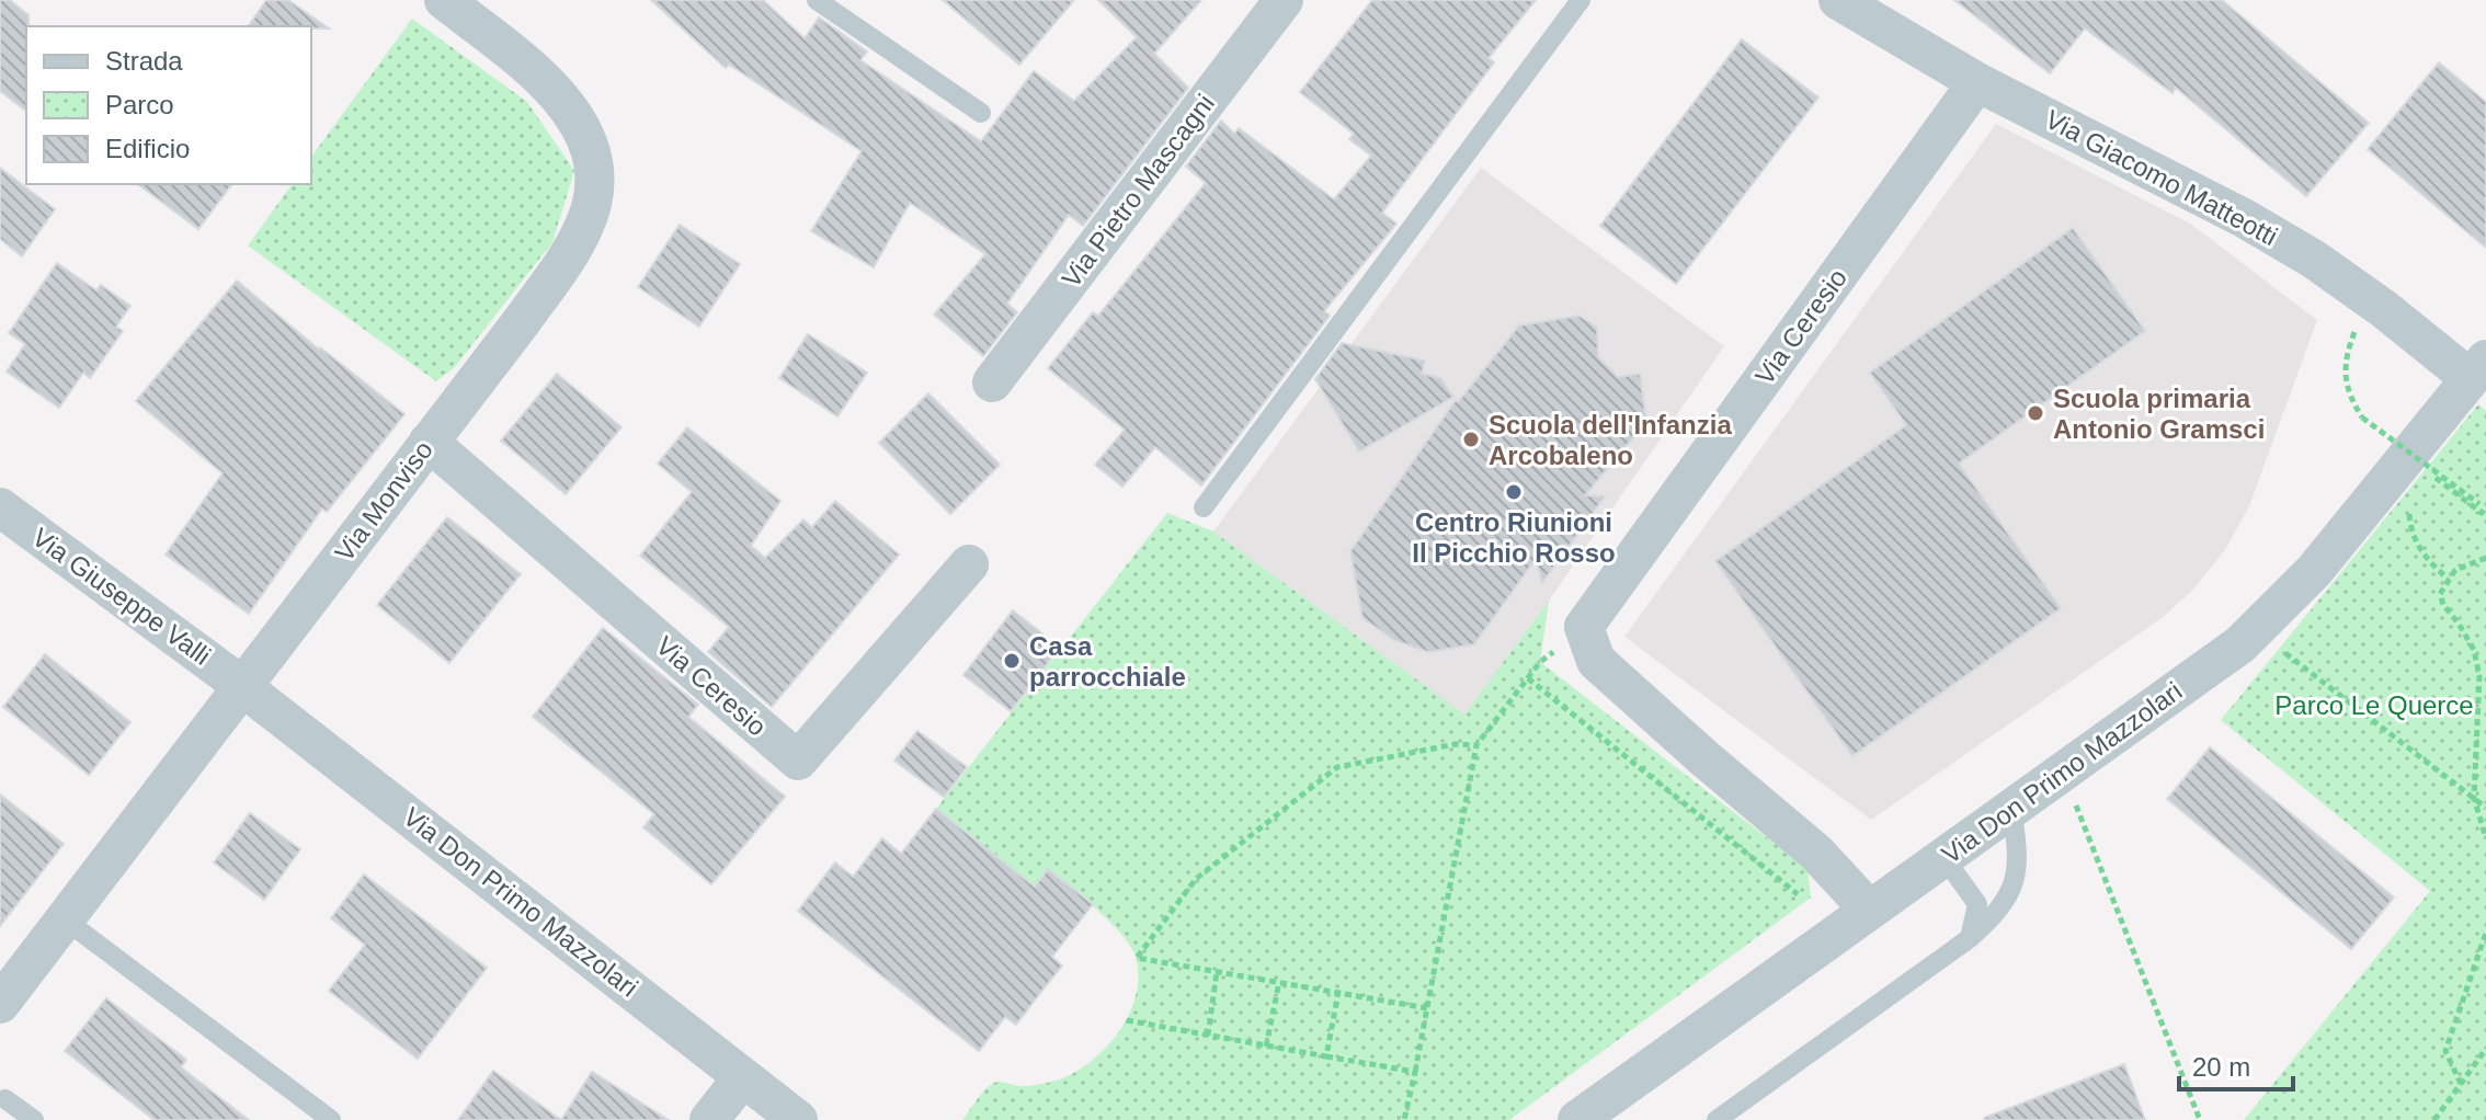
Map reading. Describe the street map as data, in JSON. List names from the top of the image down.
{
  "streets": {
    "street": [
      "Via Giacomo Matteotti",
      "Via Pietro Mascagni",
      "Via Ceresio",
      "Via Monviso",
      "Via Giuseppe Valli",
      "Via Don Primo Mazzolari"
    ]
  },
  "crossings": [
    ["Via Giacomo Matteotti", "Via Ceresio"],
    ["Via Giacomo Matteotti", "Via Don Primo Mazzolari"],
    ["Via Ceresio", "Via Monviso"],
    ["Via Monviso", "Via Giuseppe Valli"],
    ["Via Monviso", "Via Don Primo Mazzolari"],
    ["Via Giuseppe Valli", "Via Don Primo Mazzolari"]
  ],
  "parks": ["Parco Le Querce"],
  "places": [
    "Scuola primaria Antonio Gramsci",
    "Scuola dell'Infanzia Arcobaleno",
    "Centro Riunioni Il Picchio Rosso",
    "Casa parrocchiale"
  ],
  "legend": ["Strada", "Parco", "Edificio"],
  "scale_bar": "20 m"
}
